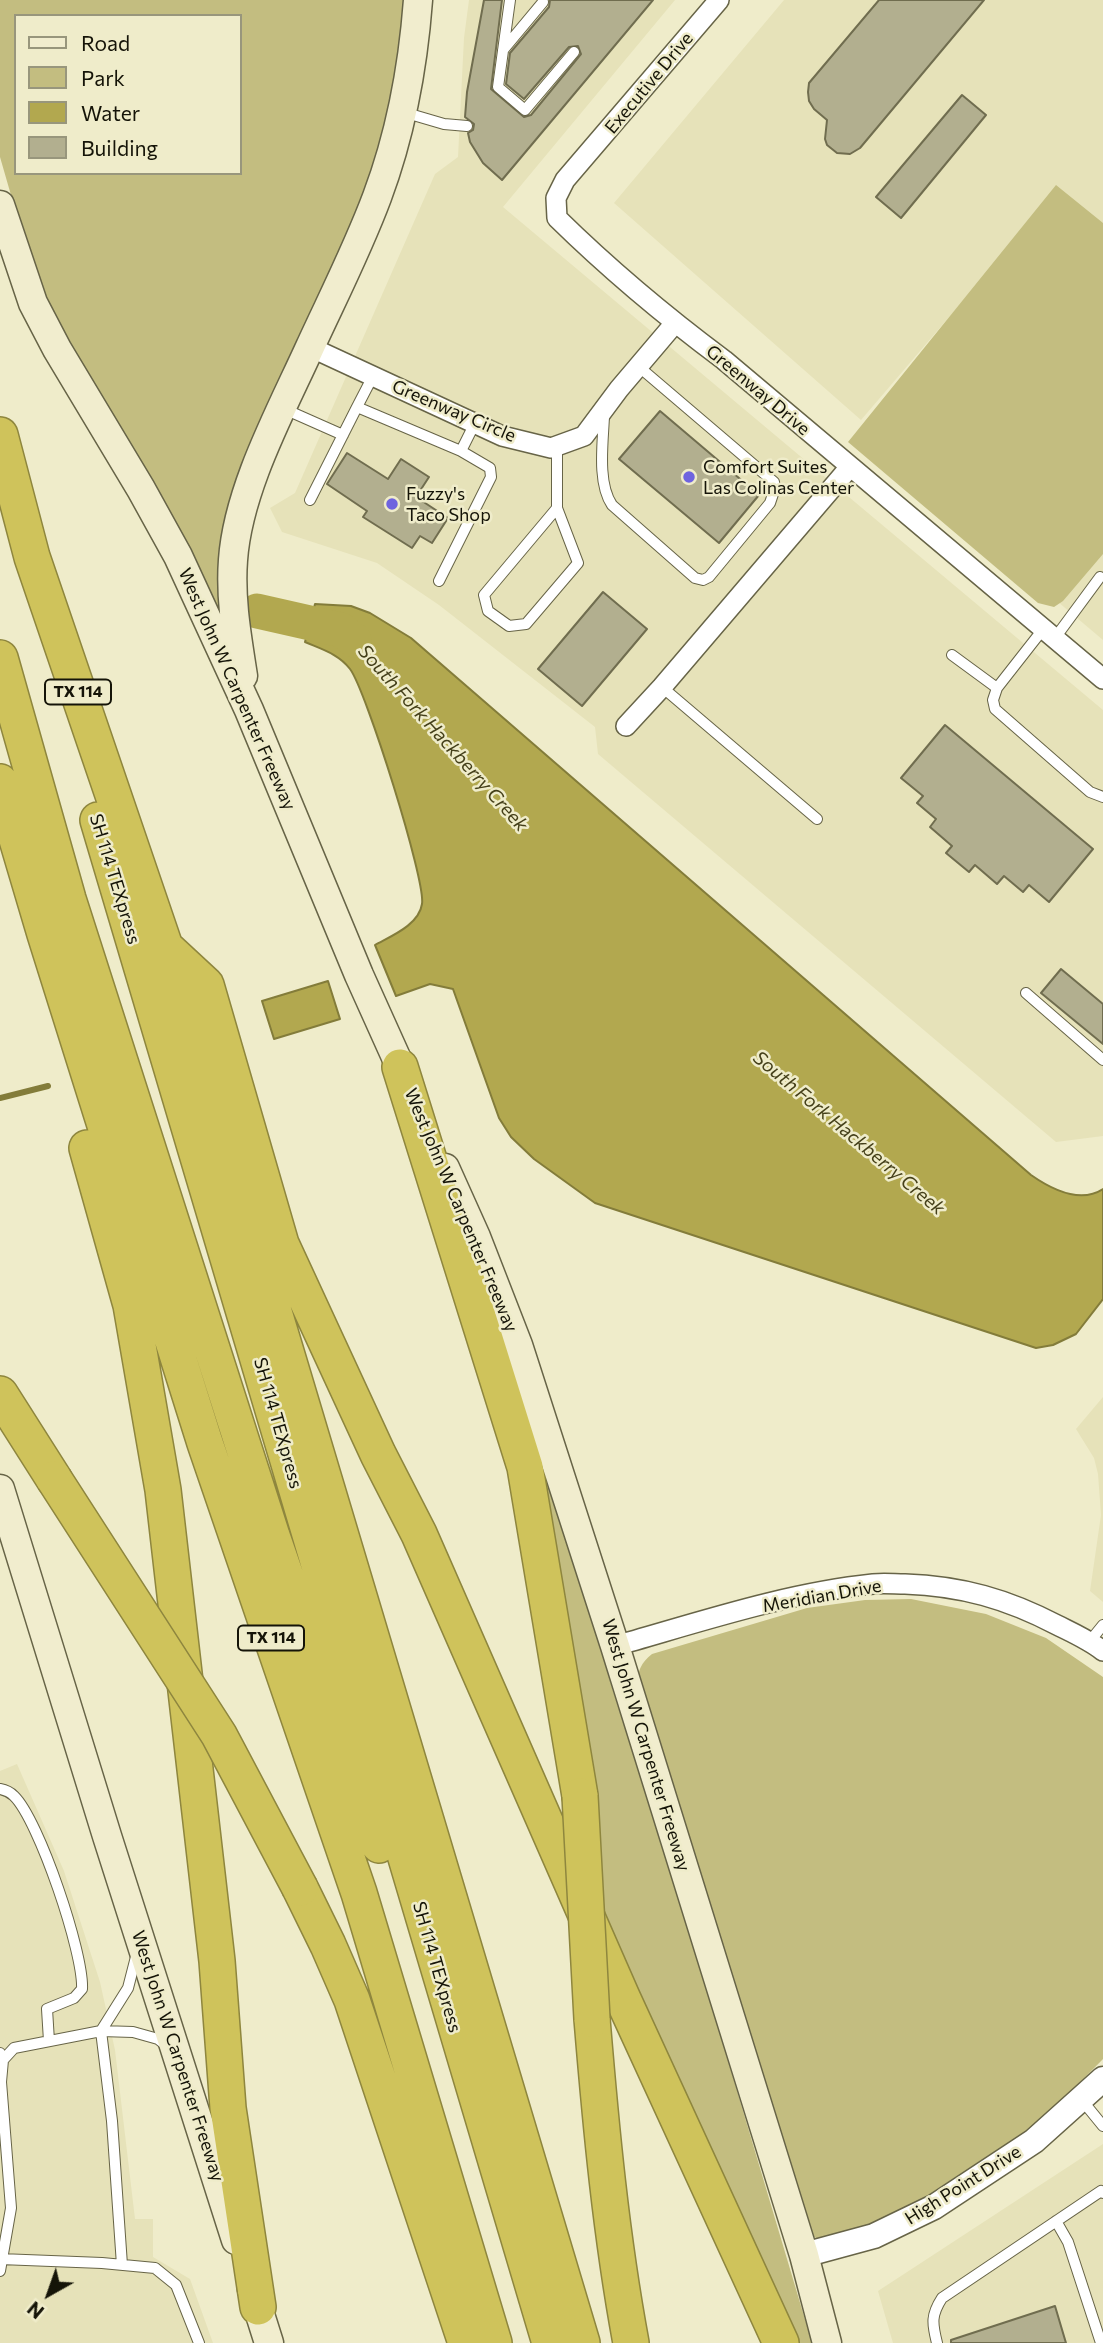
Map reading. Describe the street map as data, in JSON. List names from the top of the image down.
{
  "streets": {
    "highway": ["TX 114", "SH 114 TEXpress"],
    "main road": ["West John W Carpenter Freeway"],
    "street": [
      "Executive Drive",
      "Greenway Drive",
      "Greenway Circle",
      "Meridian Drive",
      "High Point Drive"
    ]
  },
  "crossings": [
    ["Executive Drive", "Greenway Drive"],
    ["West John W Carpenter Freeway", "Meridian Drive"],
    ["West John W Carpenter Freeway", "High Point Drive"]
  ],
  "water": ["South Fork Hackberry Creek"],
  "places": ["Comfort Suites Las Colinas Center", "Fuzzy's Taco Shop"],
  "legend": [
    "Road",
    "Park",
    "Water",
    "Building"
  ],
  "north": "bottom left"
}
